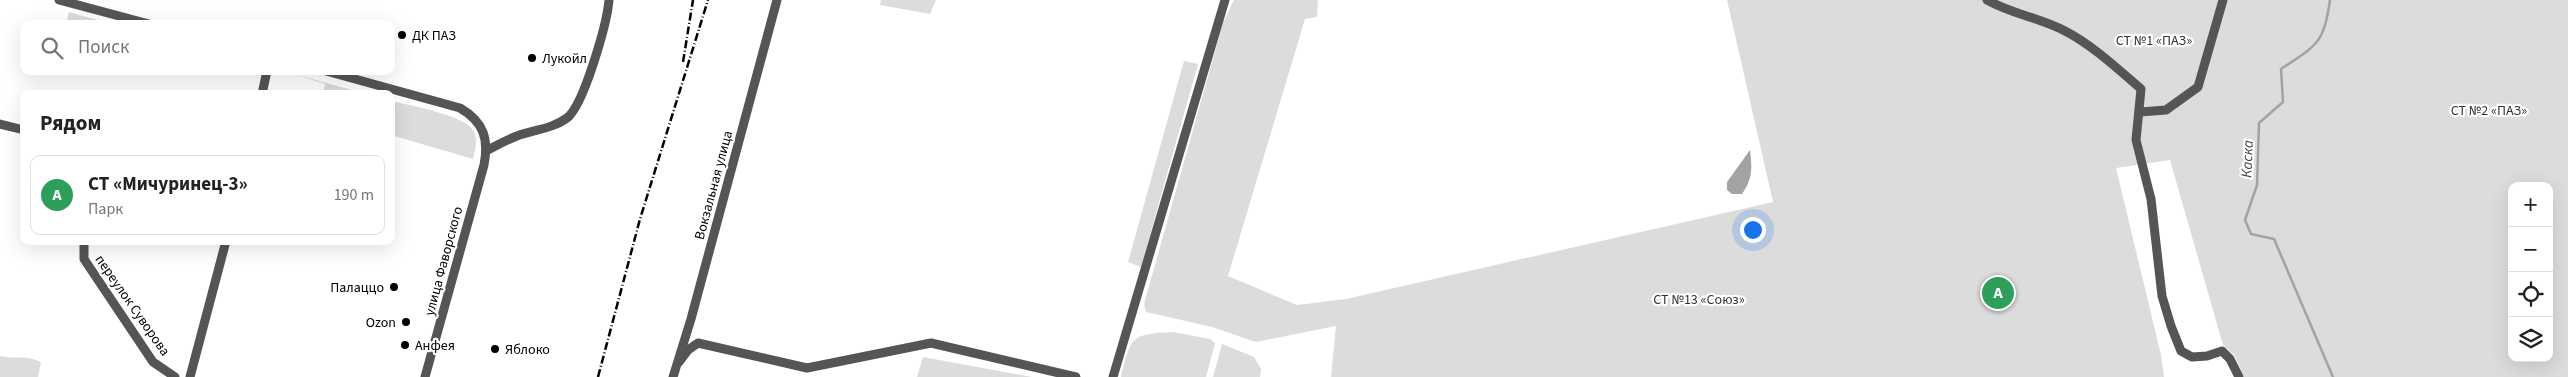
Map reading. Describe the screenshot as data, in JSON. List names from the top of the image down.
{
  "streets": {
    "street": ["Вокзальная улица", "улица Фаворского", "переулок Суворова"]
  },
  "water": ["Каска"],
  "parks": ["СТ №1 «ПАЗ»", "СТ №2 «ПАЗ»", "СТ №13 «Союз»"],
  "places": [
    "ДК ПАЗ",
    "Лукойл",
    "Палаццо",
    "Ozon",
    "Анфея",
    "Яблоко"
  ],
  "page": {
    "search": "Поиск",
    "heading": "Рядом",
    "list": [
      {
        "mark": "A",
        "name": "СТ «Мичуринец-3»",
        "note": "Парк",
        "value": "190 m"
      }
    ],
    "map_buttons": ["+", "−"],
    "pins": "A"
  }
}
